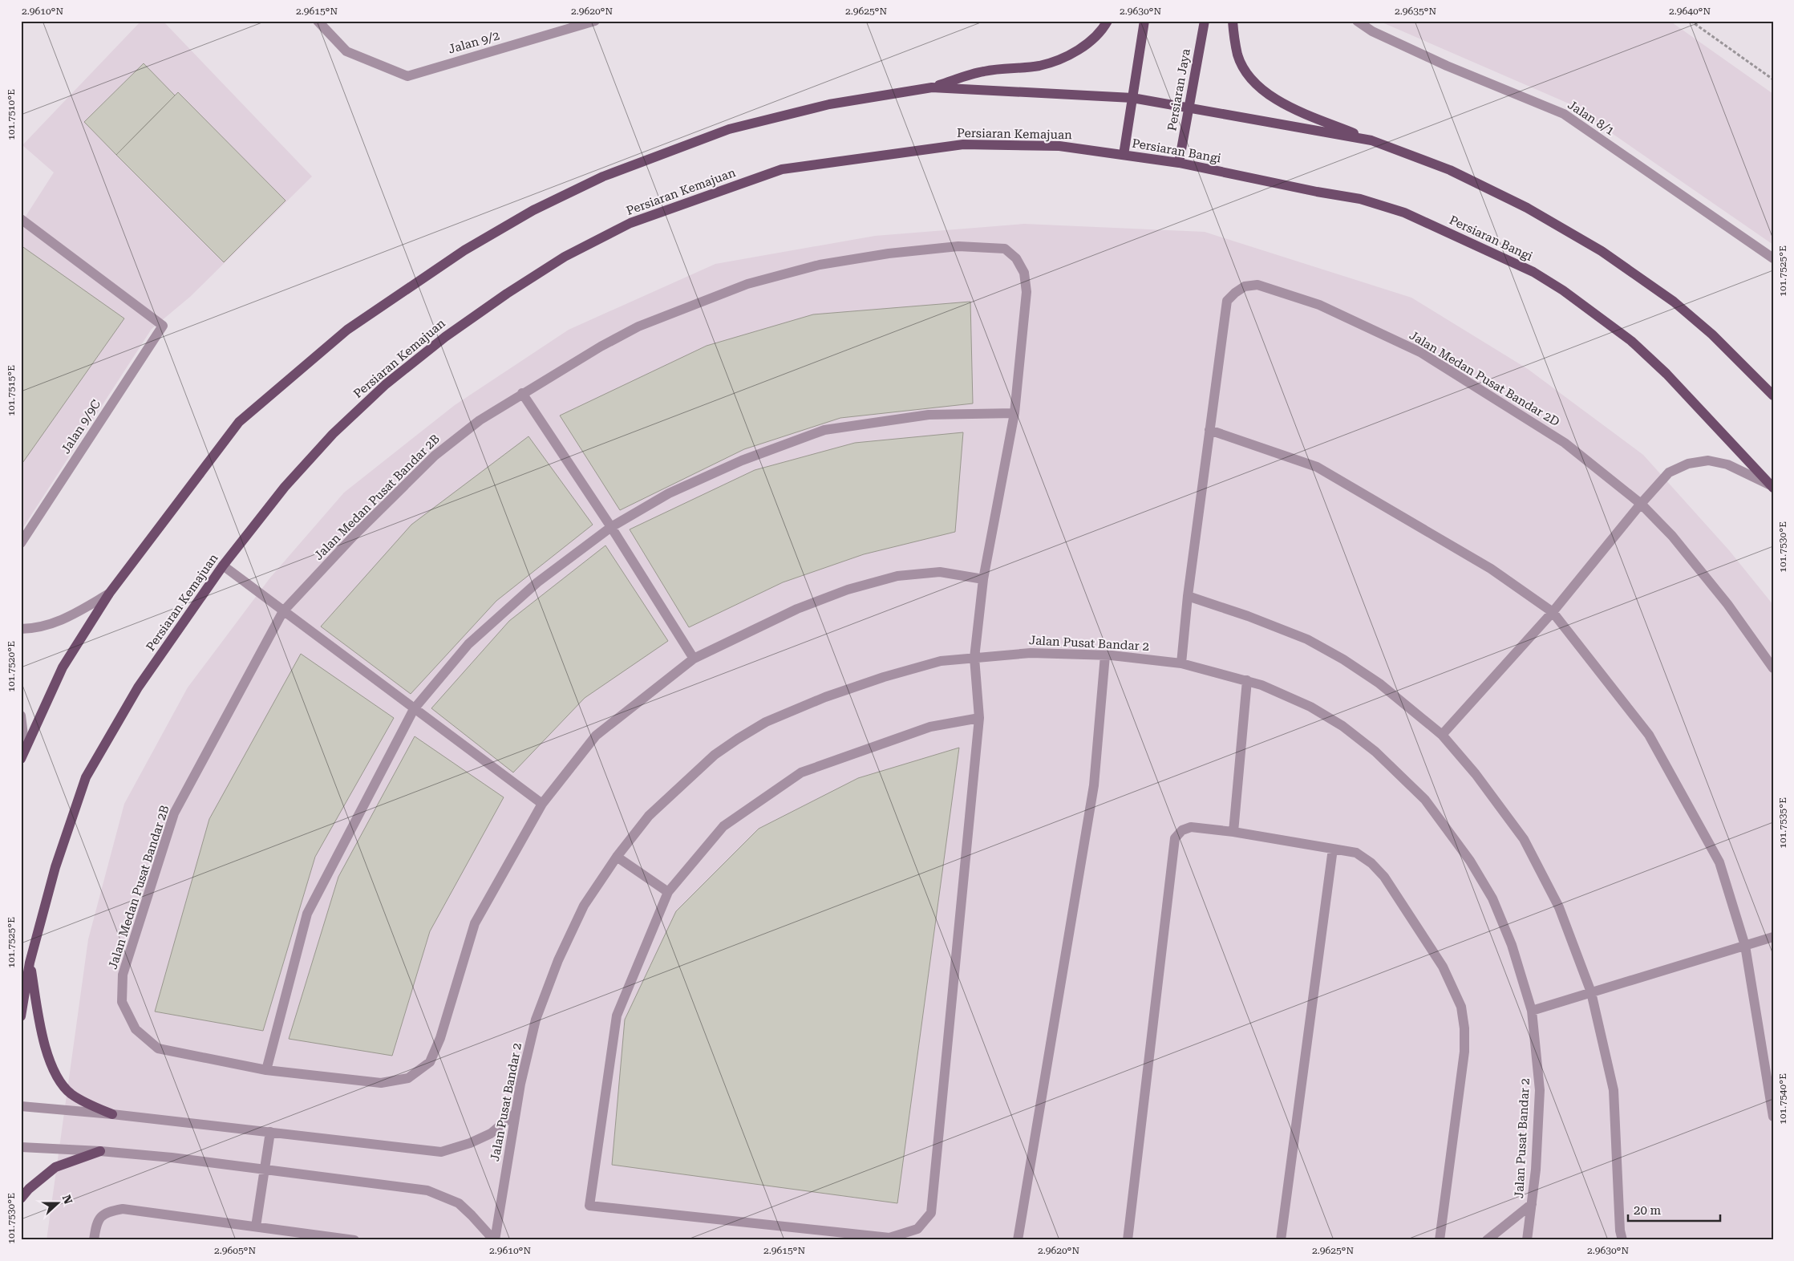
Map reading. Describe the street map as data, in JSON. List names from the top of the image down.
{
  "streets": {
    "main road": ["Persiaran Jaya", "Persiaran Kemajuan", "Persiaran Bangi"],
    "street": [
      "Jalan 9/2",
      "Jalan 8/1",
      "Jalan Medan Pusat Bandar 2D",
      "Jalan 9/9C",
      "Jalan Medan Pusat Bandar 2B",
      "Jalan Pusat Bandar 2"
    ]
  },
  "crossings": [
    ["Persiaran Jaya", "Persiaran Bangi"],
    ["Persiaran Kemajuan", "Persiaran Bangi"],
    ["Jalan Medan Pusat Bandar 2D", "Jalan Pusat Bandar 2"],
    ["Jalan Medan Pusat Bandar 2B", "Jalan Pusat Bandar 2"]
  ],
  "scale_bar": "20 m",
  "north": "right",
  "coordinates": [
    "2.9610°N",
    "2.9615°N",
    "2.9620°N",
    "2.9625°N",
    "2.9630°N",
    "2.9635°N",
    "2.9640°N",
    "101.7510°E",
    "101.7525°E",
    "101.7515°E",
    "101.7530°E",
    "101.7520°E",
    "101.7535°E",
    "101.7540°E",
    "2.9605°N"
  ]
}
